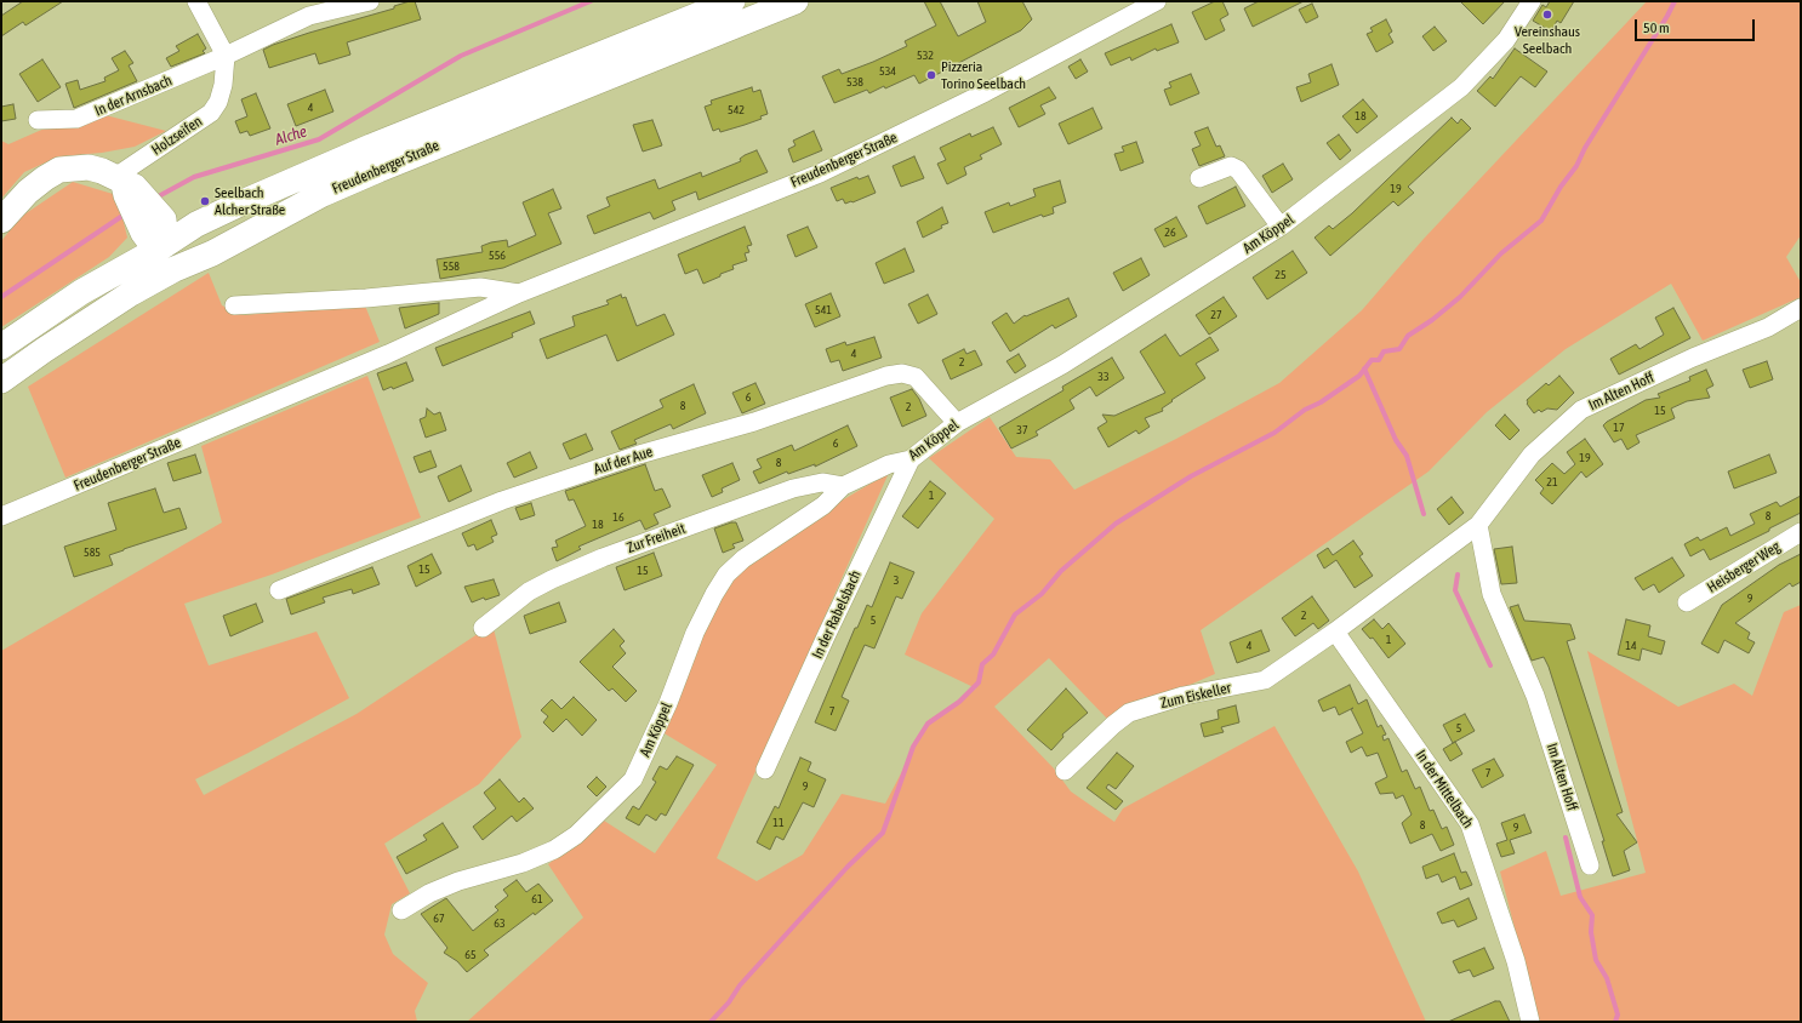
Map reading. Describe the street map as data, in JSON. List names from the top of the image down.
{
  "streets": {
    "main road": ["Freudenberger Straße"],
    "street": [
      "In der Arnsbach",
      "Holzseifen",
      "Am Köppel",
      "Im Alten Hoff",
      "Auf der Aue",
      "Zur Freiheit",
      "Heisberger Weg",
      "In der Rabelsbach",
      "Zum Eiskeller",
      "In der Mittelbach"
    ]
  },
  "crossings": [
    ["In der Arnsbach", "Holzseifen"],
    ["Am Köppel", "Auf der Aue"],
    ["Am Köppel", "Zur Freiheit"],
    ["Am Köppel", "In der Rabelsbach"],
    ["Im Alten Hoff", "Zum Eiskeller"],
    ["Im Alten Hoff", "In der Mittelbach"],
    ["Zum Eiskeller", "In der Mittelbach"]
  ],
  "water": ["Alche"],
  "places": ["Vereinshaus Seelbach", "Pizzeria Torino Seelbach", "Seelbach Alcher Straße"],
  "house_numbers": [
    "532",
    "534",
    "538",
    "4",
    "542",
    "18",
    "19",
    "26",
    "556",
    "558",
    "25",
    "541",
    "27",
    "4",
    "2",
    "33",
    "6",
    "8",
    "2",
    "15",
    "17",
    "37",
    "6",
    "19",
    "8",
    "21",
    "1",
    "8",
    "16",
    "18",
    "585",
    "15",
    "15",
    "3",
    "9",
    "2",
    "5",
    "1",
    "4",
    "14",
    "7",
    "5",
    "7",
    "9",
    "11",
    "8",
    "9",
    "61",
    "67",
    "63",
    "65"
  ],
  "scale_bar": "50 m"
}
